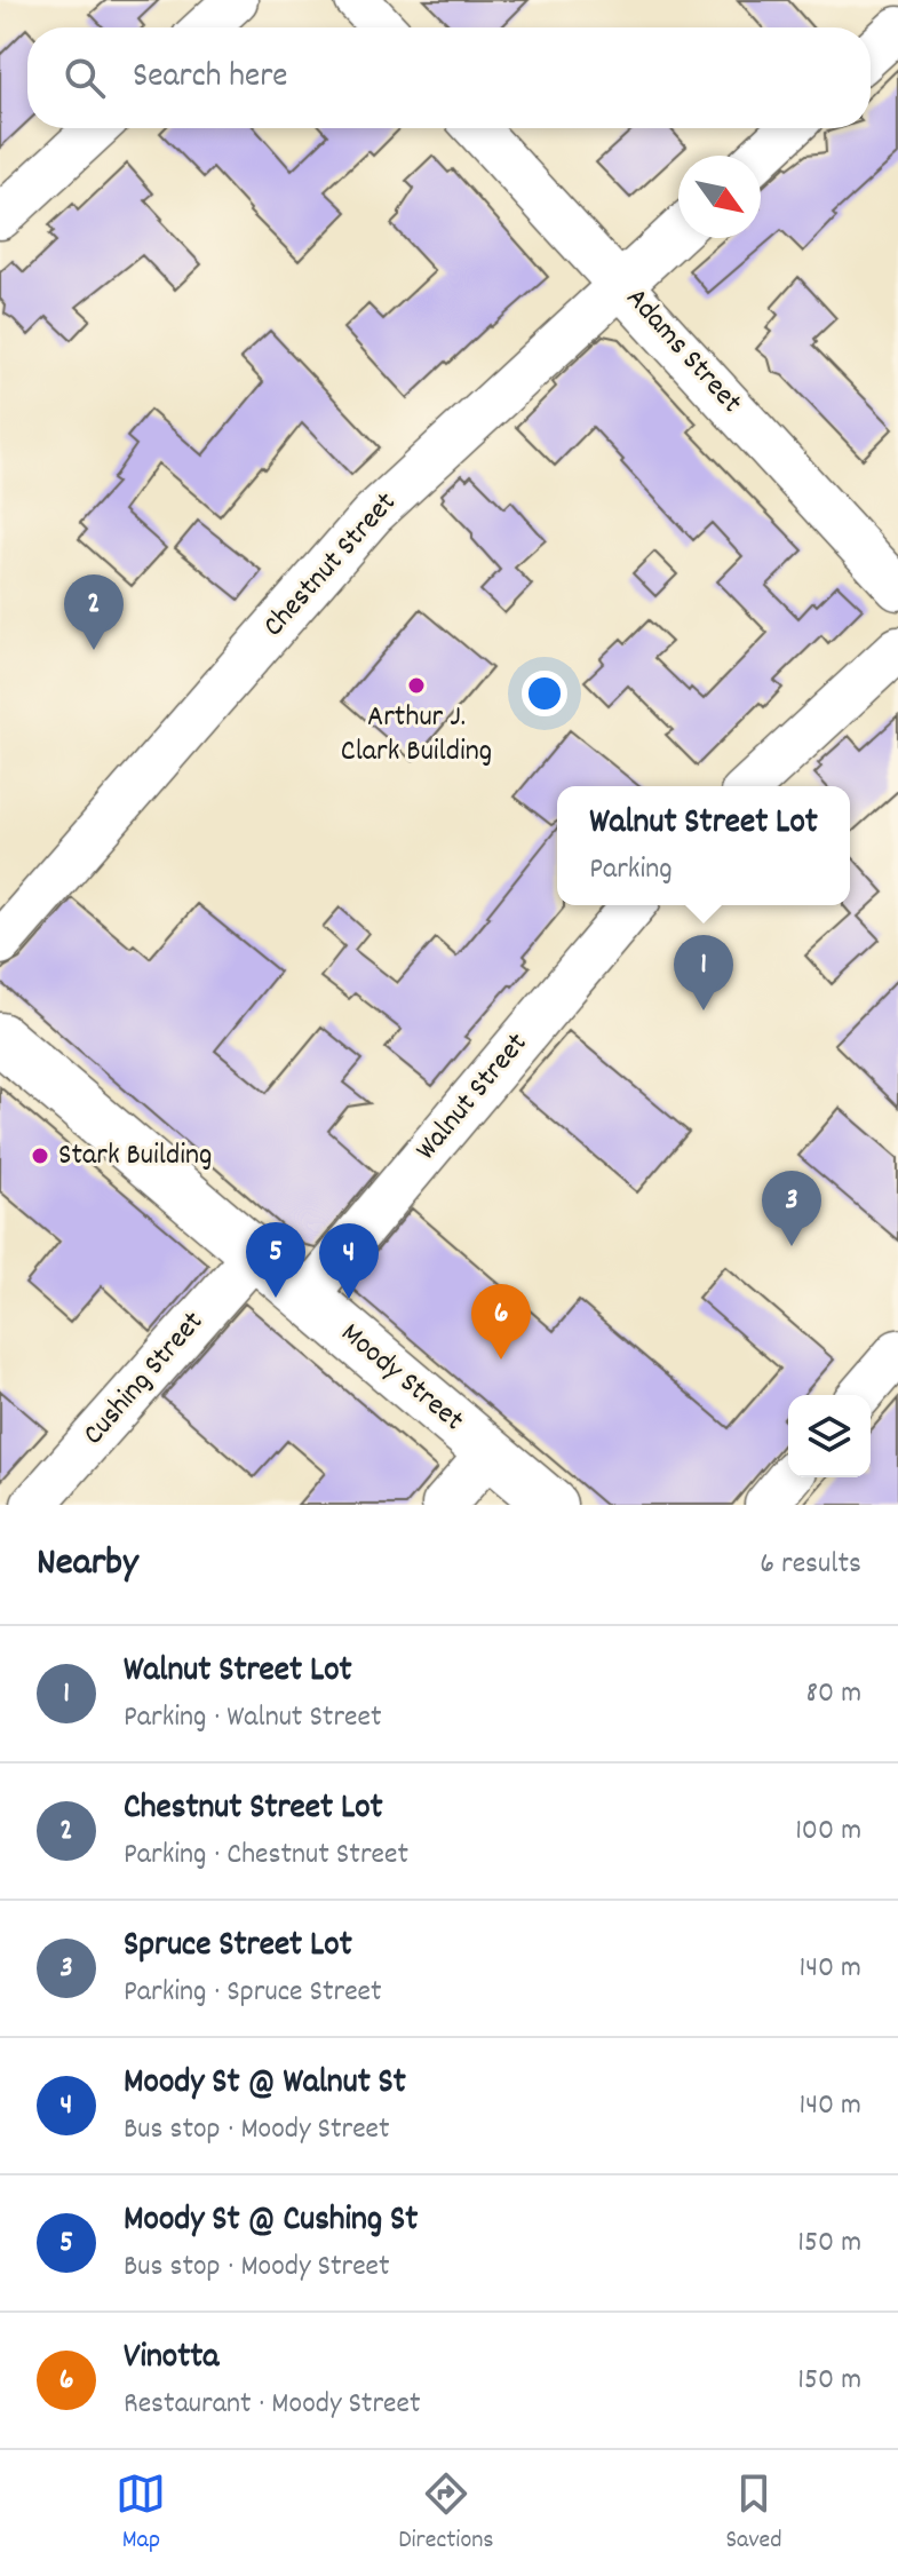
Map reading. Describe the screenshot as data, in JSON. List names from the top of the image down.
{
  "streets": {
    "main road": ["Moody Street"],
    "street": [
      "Adams Street",
      "Chestnut Street",
      "Walnut Street",
      "Cushing Street"
    ]
  },
  "crossings": [
    ["Adams Street", "Chestnut Street"],
    ["Walnut Street", "Moody Street"],
    ["Moody Street", "Cushing Street"]
  ],
  "places": ["Arthur J. Clark Building", "Stark Building"],
  "north": "bottom right",
  "page": {
    "search": "Search here",
    "pins": [
      "2",
      "1",
      "3",
      "5",
      "4",
      "6"
    ],
    "popup": ["Walnut Street Lot", "Parking"],
    "heading": ["Nearby", "6 results"],
    "list": [
      {
        "mark": "1",
        "name": "Walnut Street Lot",
        "note": "Parking · Walnut Street",
        "value": "80 m"
      },
      {
        "mark": "2",
        "name": "Chestnut Street Lot",
        "note": "Parking · Chestnut Street",
        "value": "100 m"
      },
      {
        "mark": "3",
        "name": "Spruce Street Lot",
        "note": "Parking · Spruce Street",
        "value": "140 m"
      },
      {
        "mark": "4",
        "name": "Moody St @ Walnut St",
        "note": "Bus stop · Moody Street",
        "value": "140 m"
      },
      {
        "mark": "5",
        "name": "Moody St @ Cushing St",
        "note": "Bus stop · Moody Street",
        "value": "150 m"
      },
      {
        "mark": "6",
        "name": "Vinotta",
        "note": "Restaurant · Moody Street",
        "value": "150 m"
      }
    ],
    "nav": ["Map", "Directions", "Saved"]
  }
}
